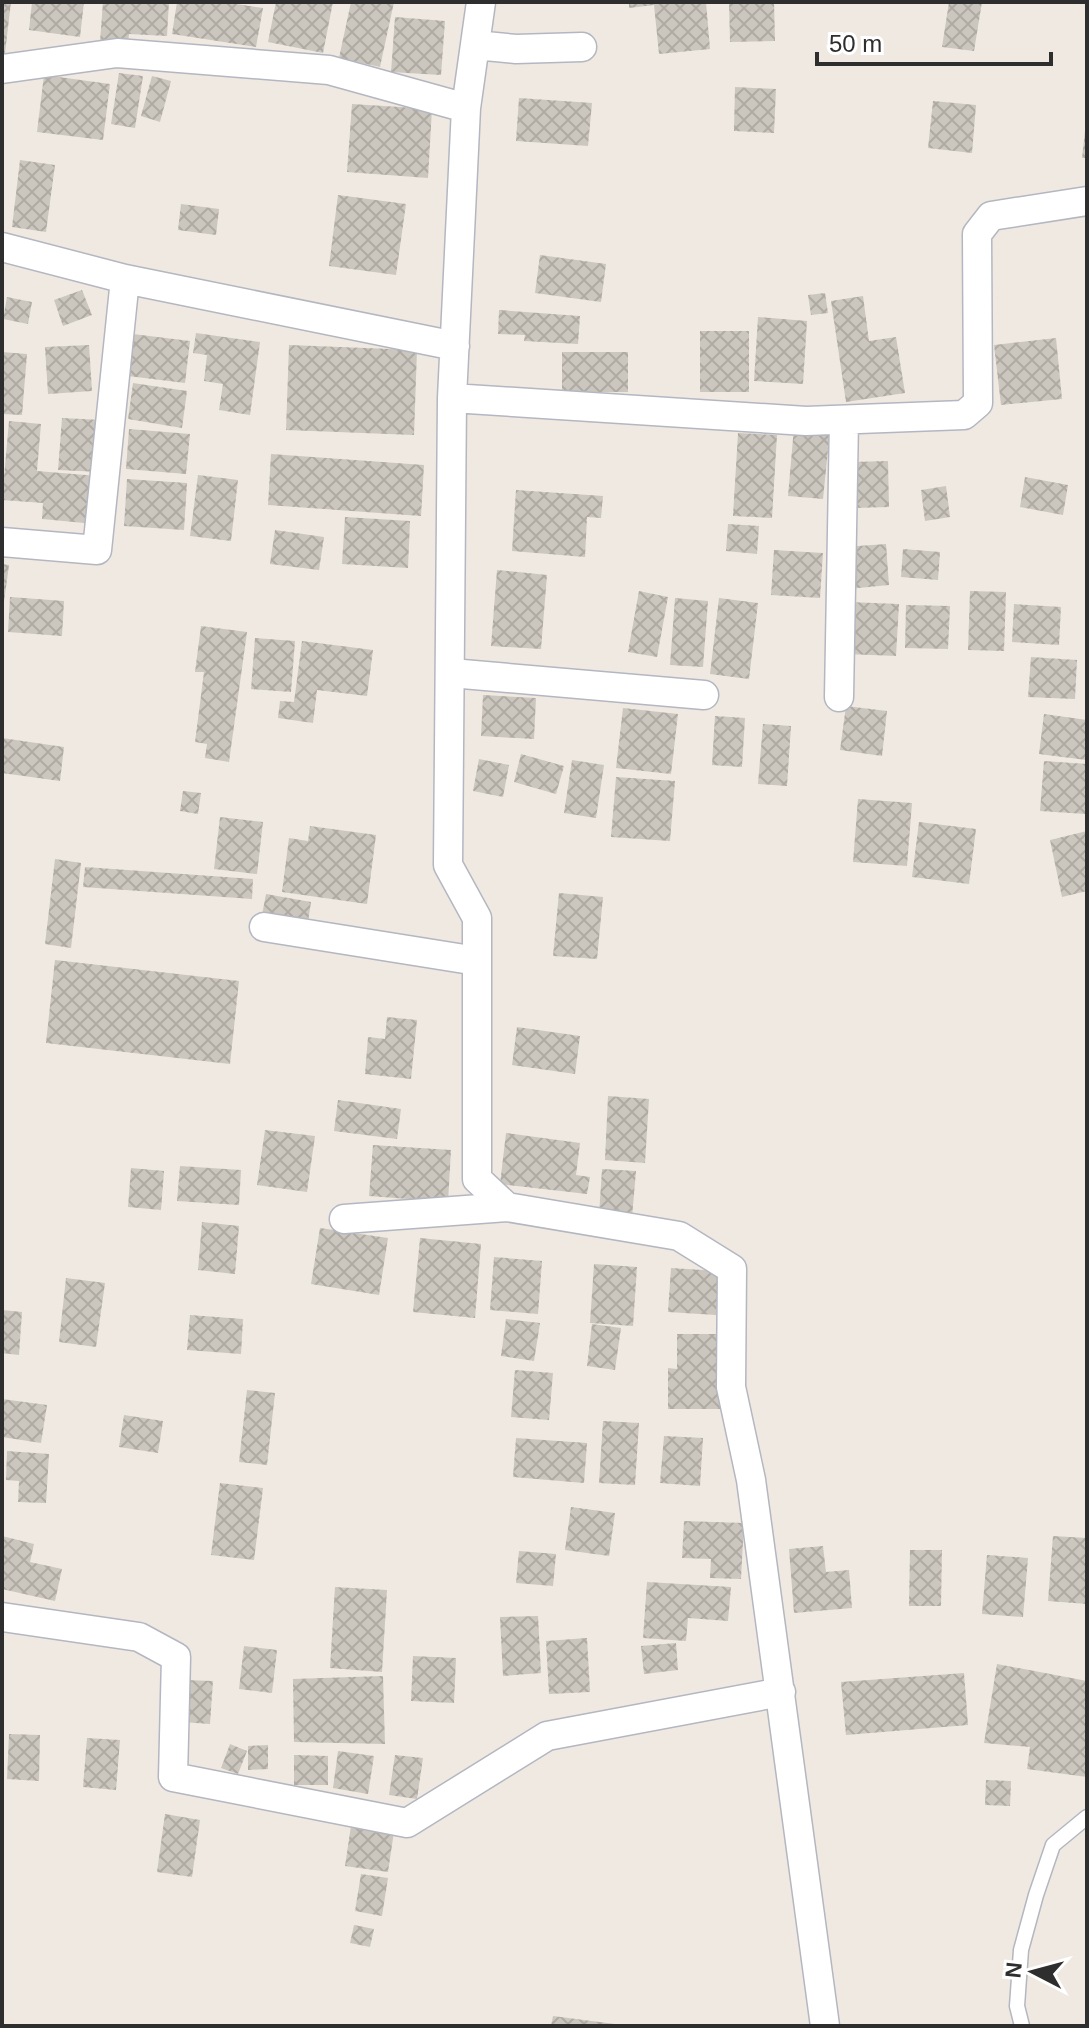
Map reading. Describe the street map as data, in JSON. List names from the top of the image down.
{
  "scale_bar": "50 m",
  "north": "left"
}
